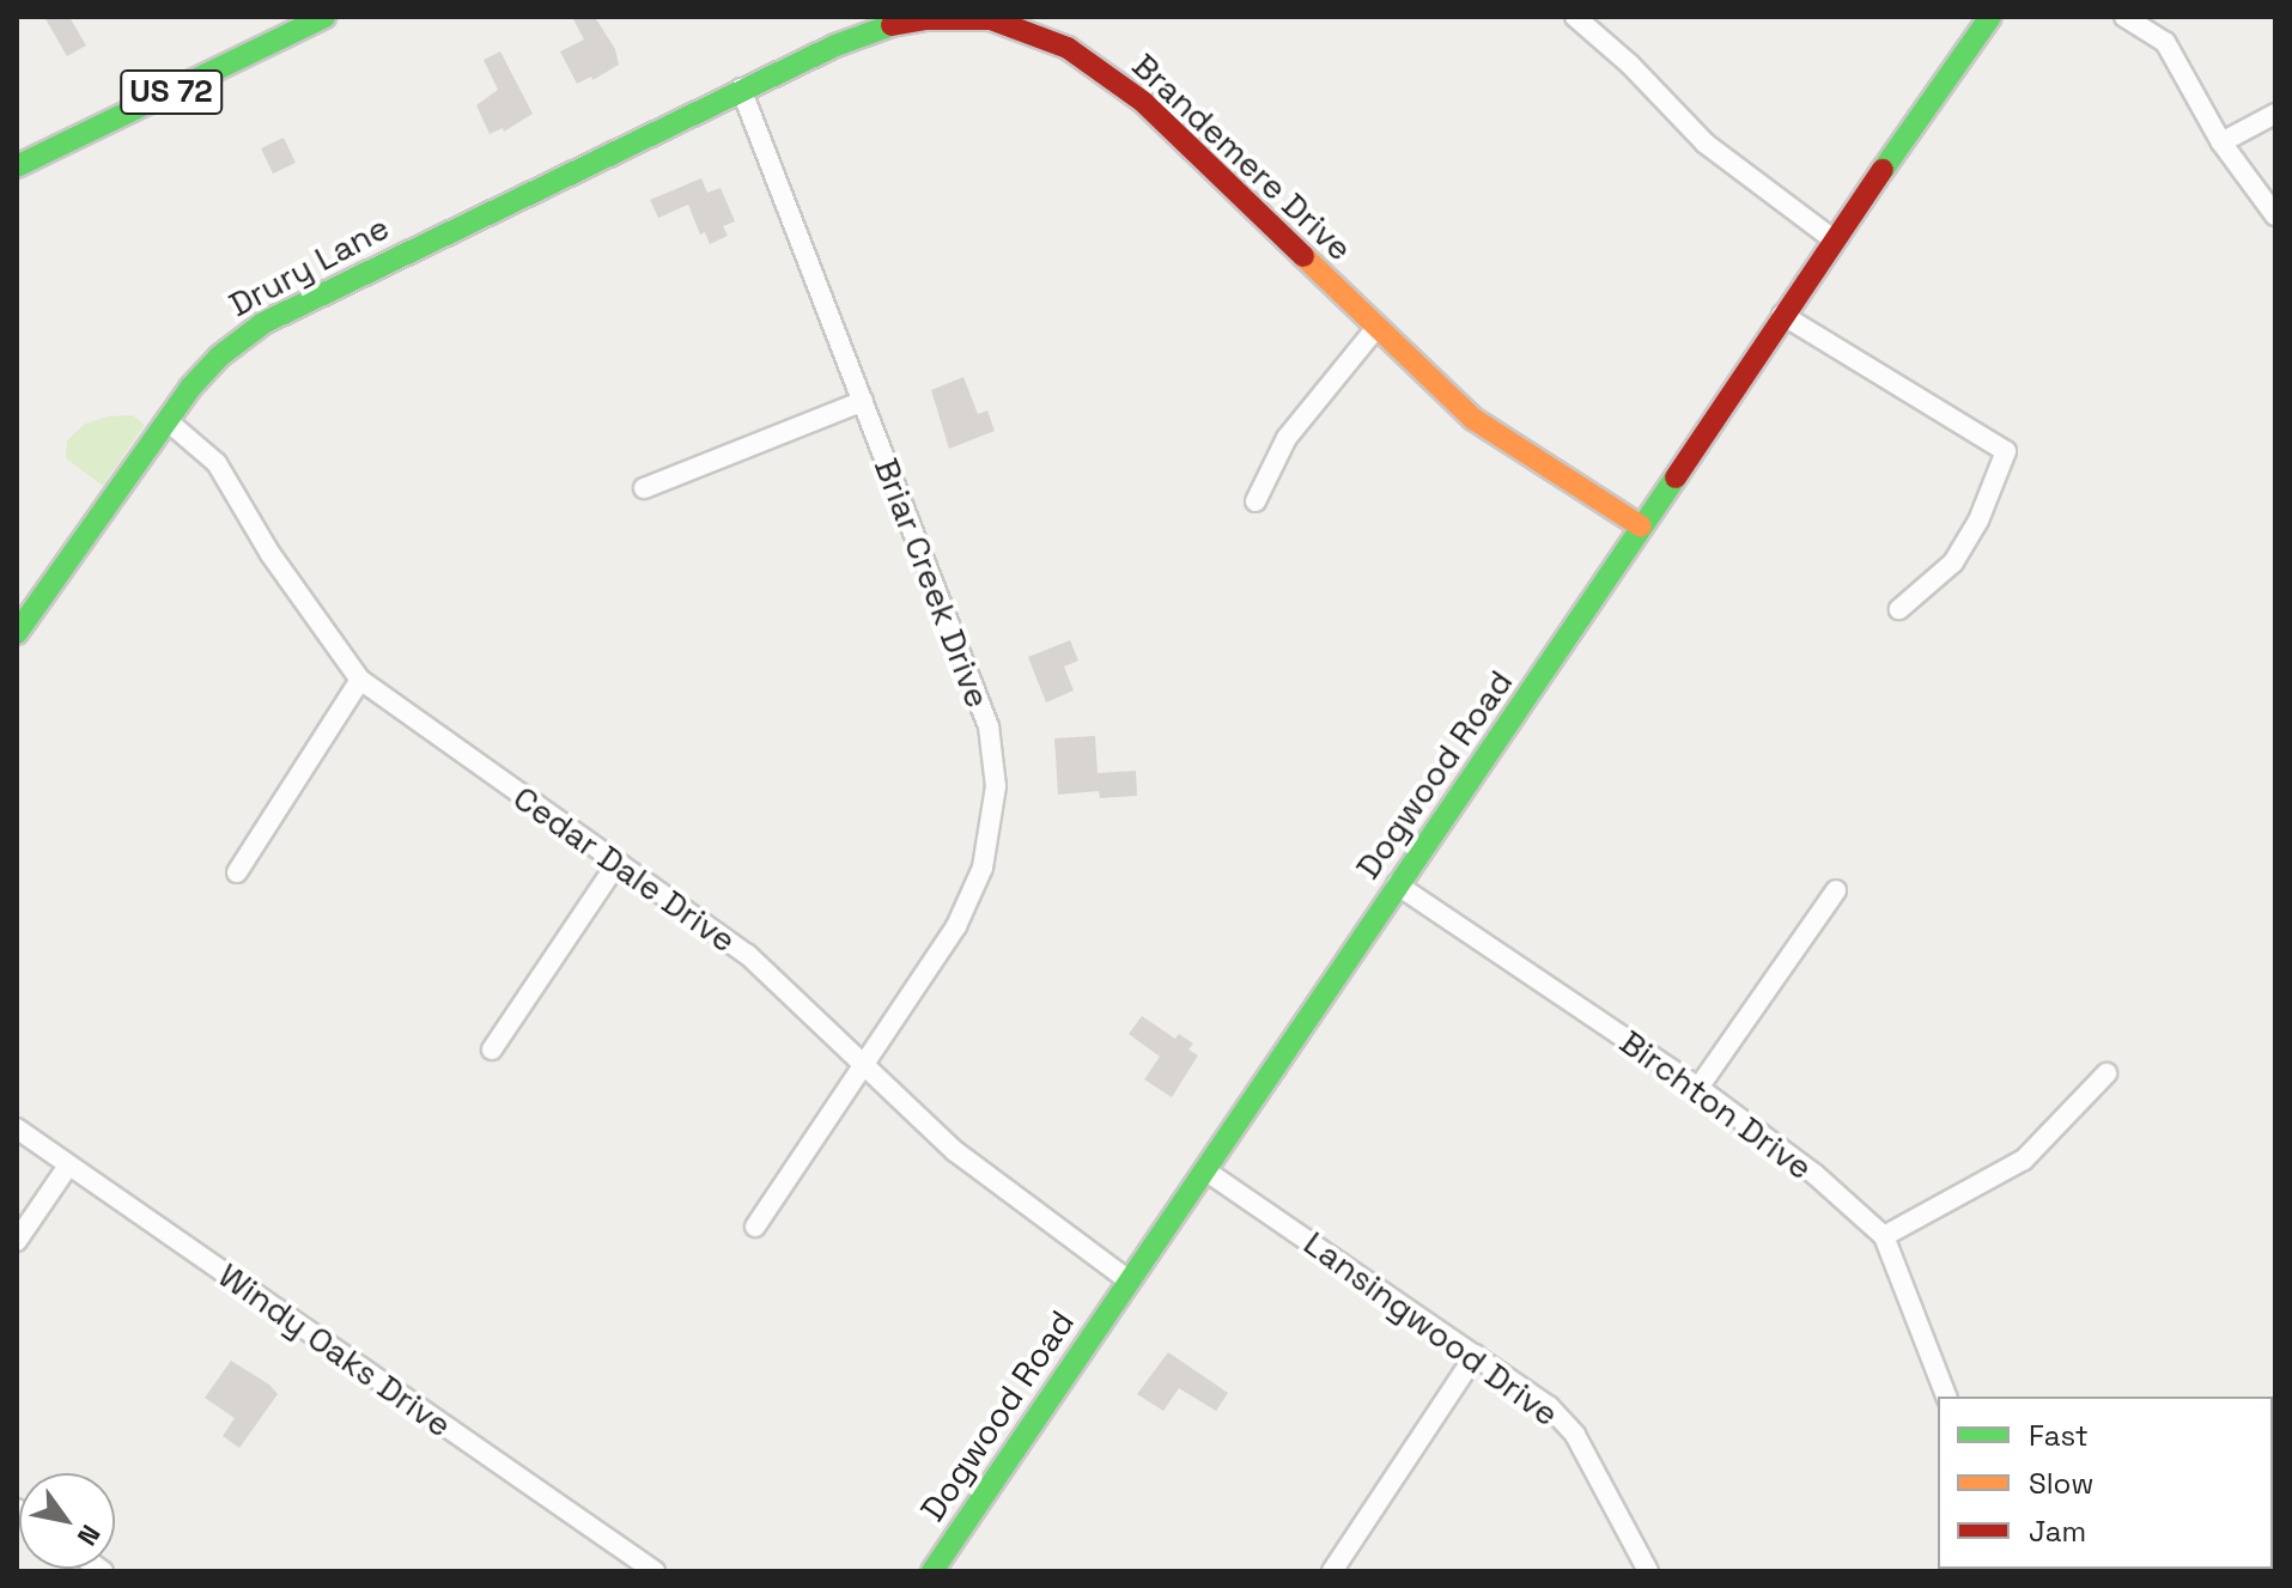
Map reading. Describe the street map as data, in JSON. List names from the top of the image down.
{
  "streets": {
    "street": [
      "US 72",
      "Brandemere Drive",
      "Drury Lane",
      "Briar Creek Drive",
      "Dogwood Road",
      "Cedar Dale Drive",
      "Birchton Drive",
      "Lansingwood Drive",
      "Windy Oaks Drive"
    ]
  },
  "crossings": [
    ["Brandemere Drive", "Drury Lane"],
    ["Brandemere Drive", "Briar Creek Drive"],
    ["Brandemere Drive", "Dogwood Road"],
    ["Drury Lane", "Briar Creek Drive"],
    ["Drury Lane", "Cedar Dale Drive"],
    ["Briar Creek Drive", "Cedar Dale Drive"],
    ["Dogwood Road", "Cedar Dale Drive"],
    ["Dogwood Road", "Birchton Drive"],
    ["Dogwood Road", "Lansingwood Drive"]
  ],
  "legend": ["Fast", "Slow", "Jam"],
  "north": "bottom right"
}
